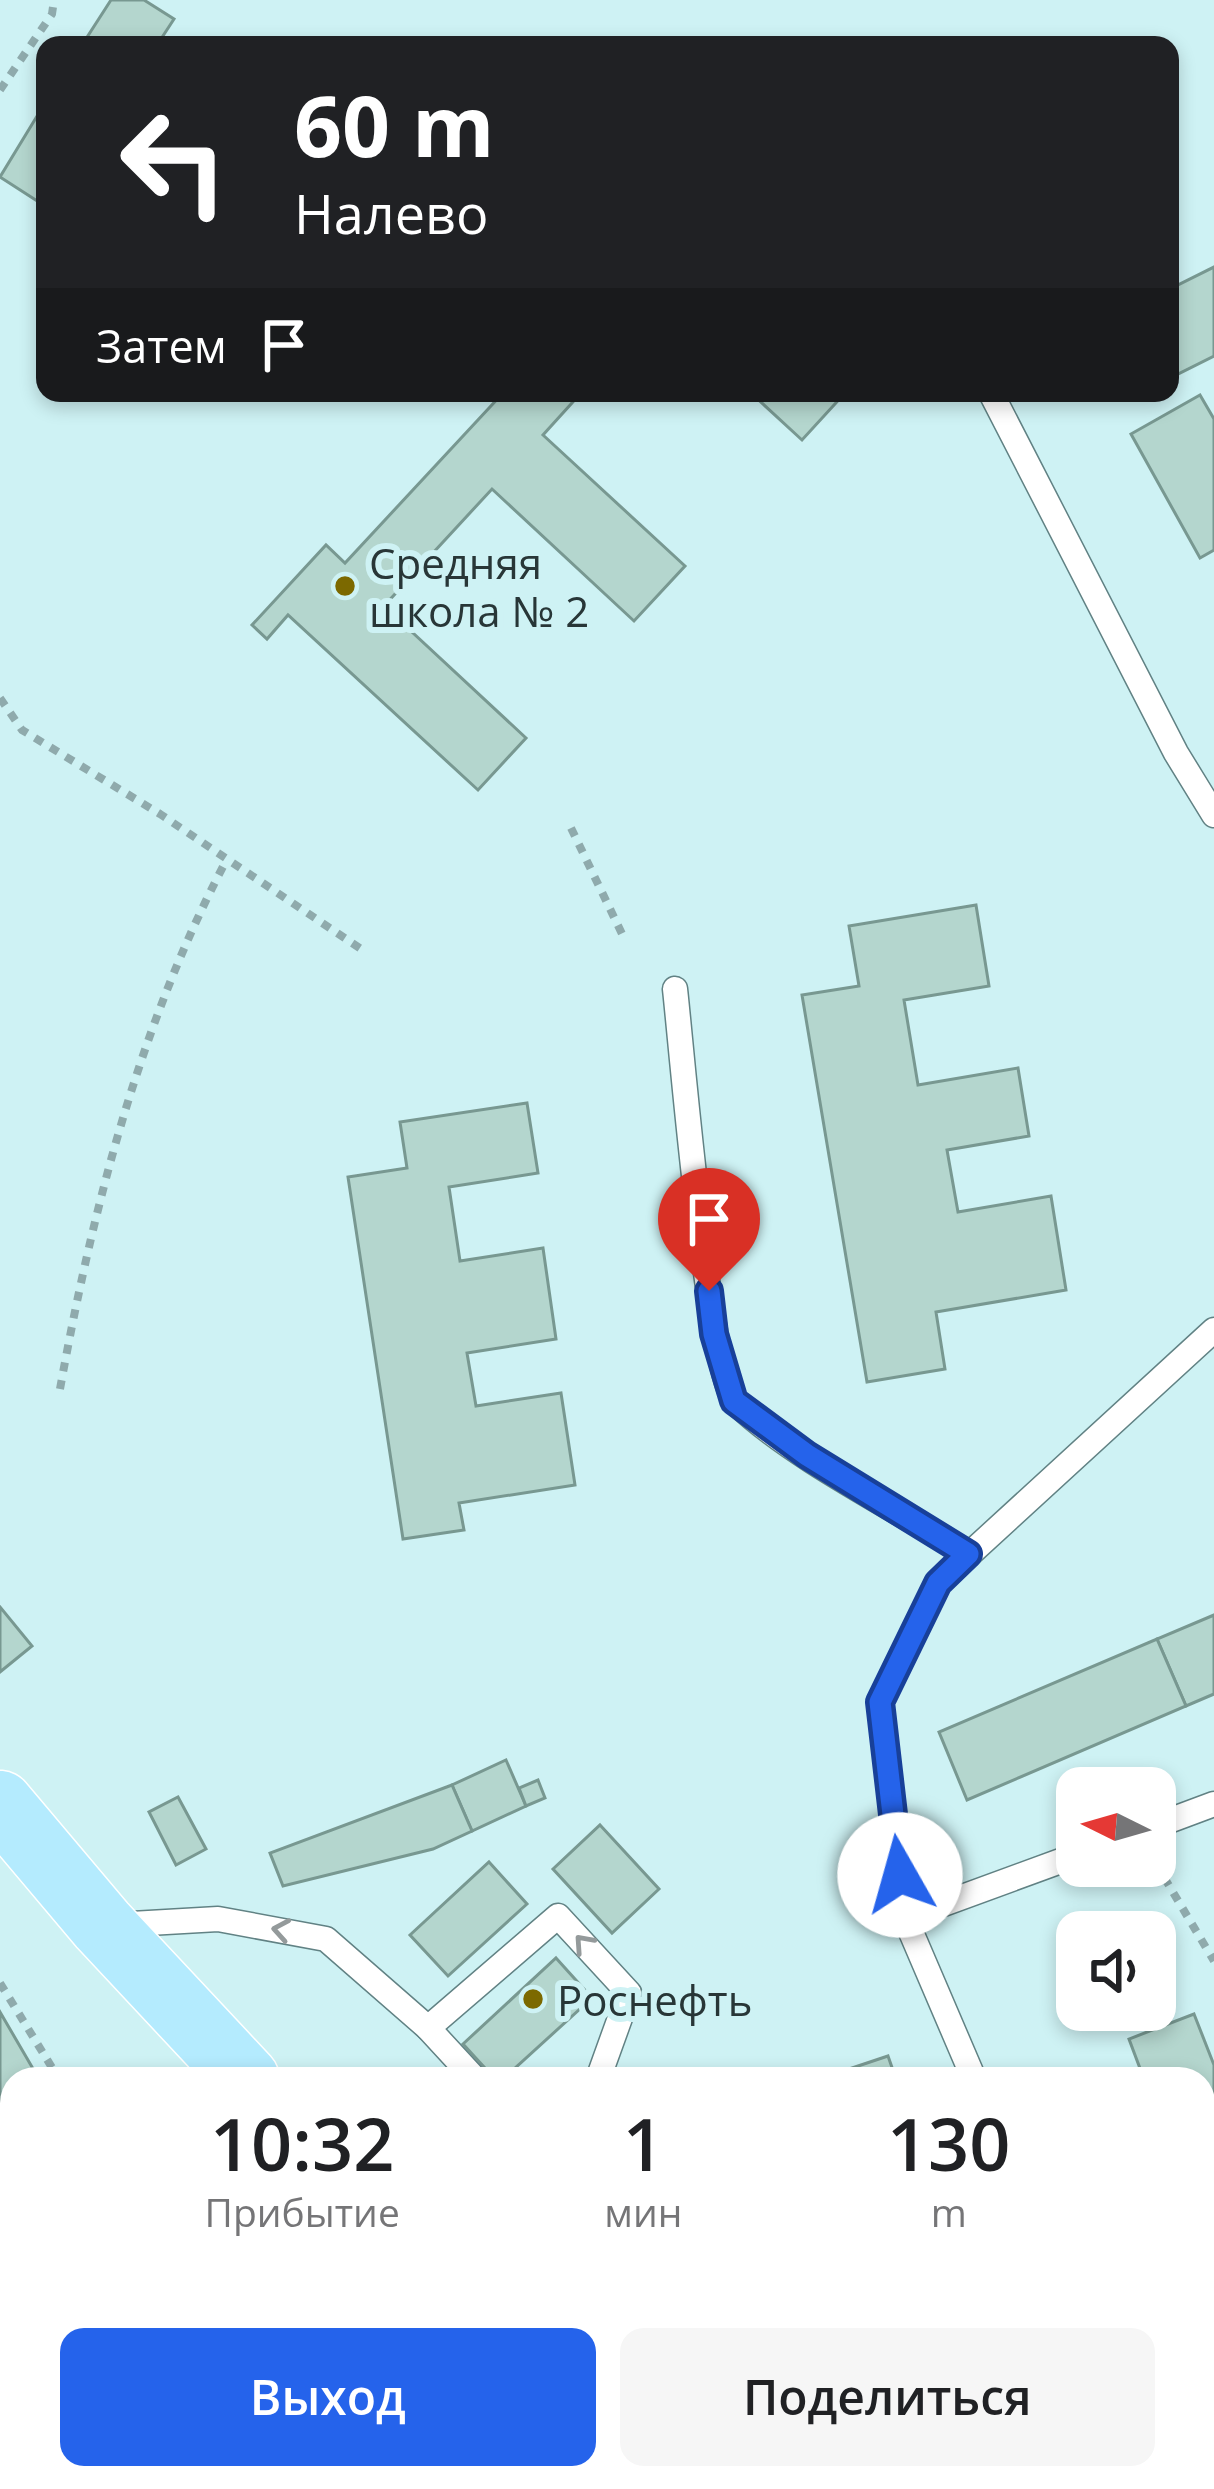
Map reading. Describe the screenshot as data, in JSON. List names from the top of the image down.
{
  "places": ["Средняя школа № 2", "Роснефть"],
  "north": "left",
  "page": {
    "turn": ["60 m", "Налево"],
    "then": "Затем",
    "eta": [
      "10:32",
      "Прибытие",
      "1",
      "мин",
      "130",
      "m"
    ],
    "buttons": ["Выход", "Поделиться"]
  }
}
